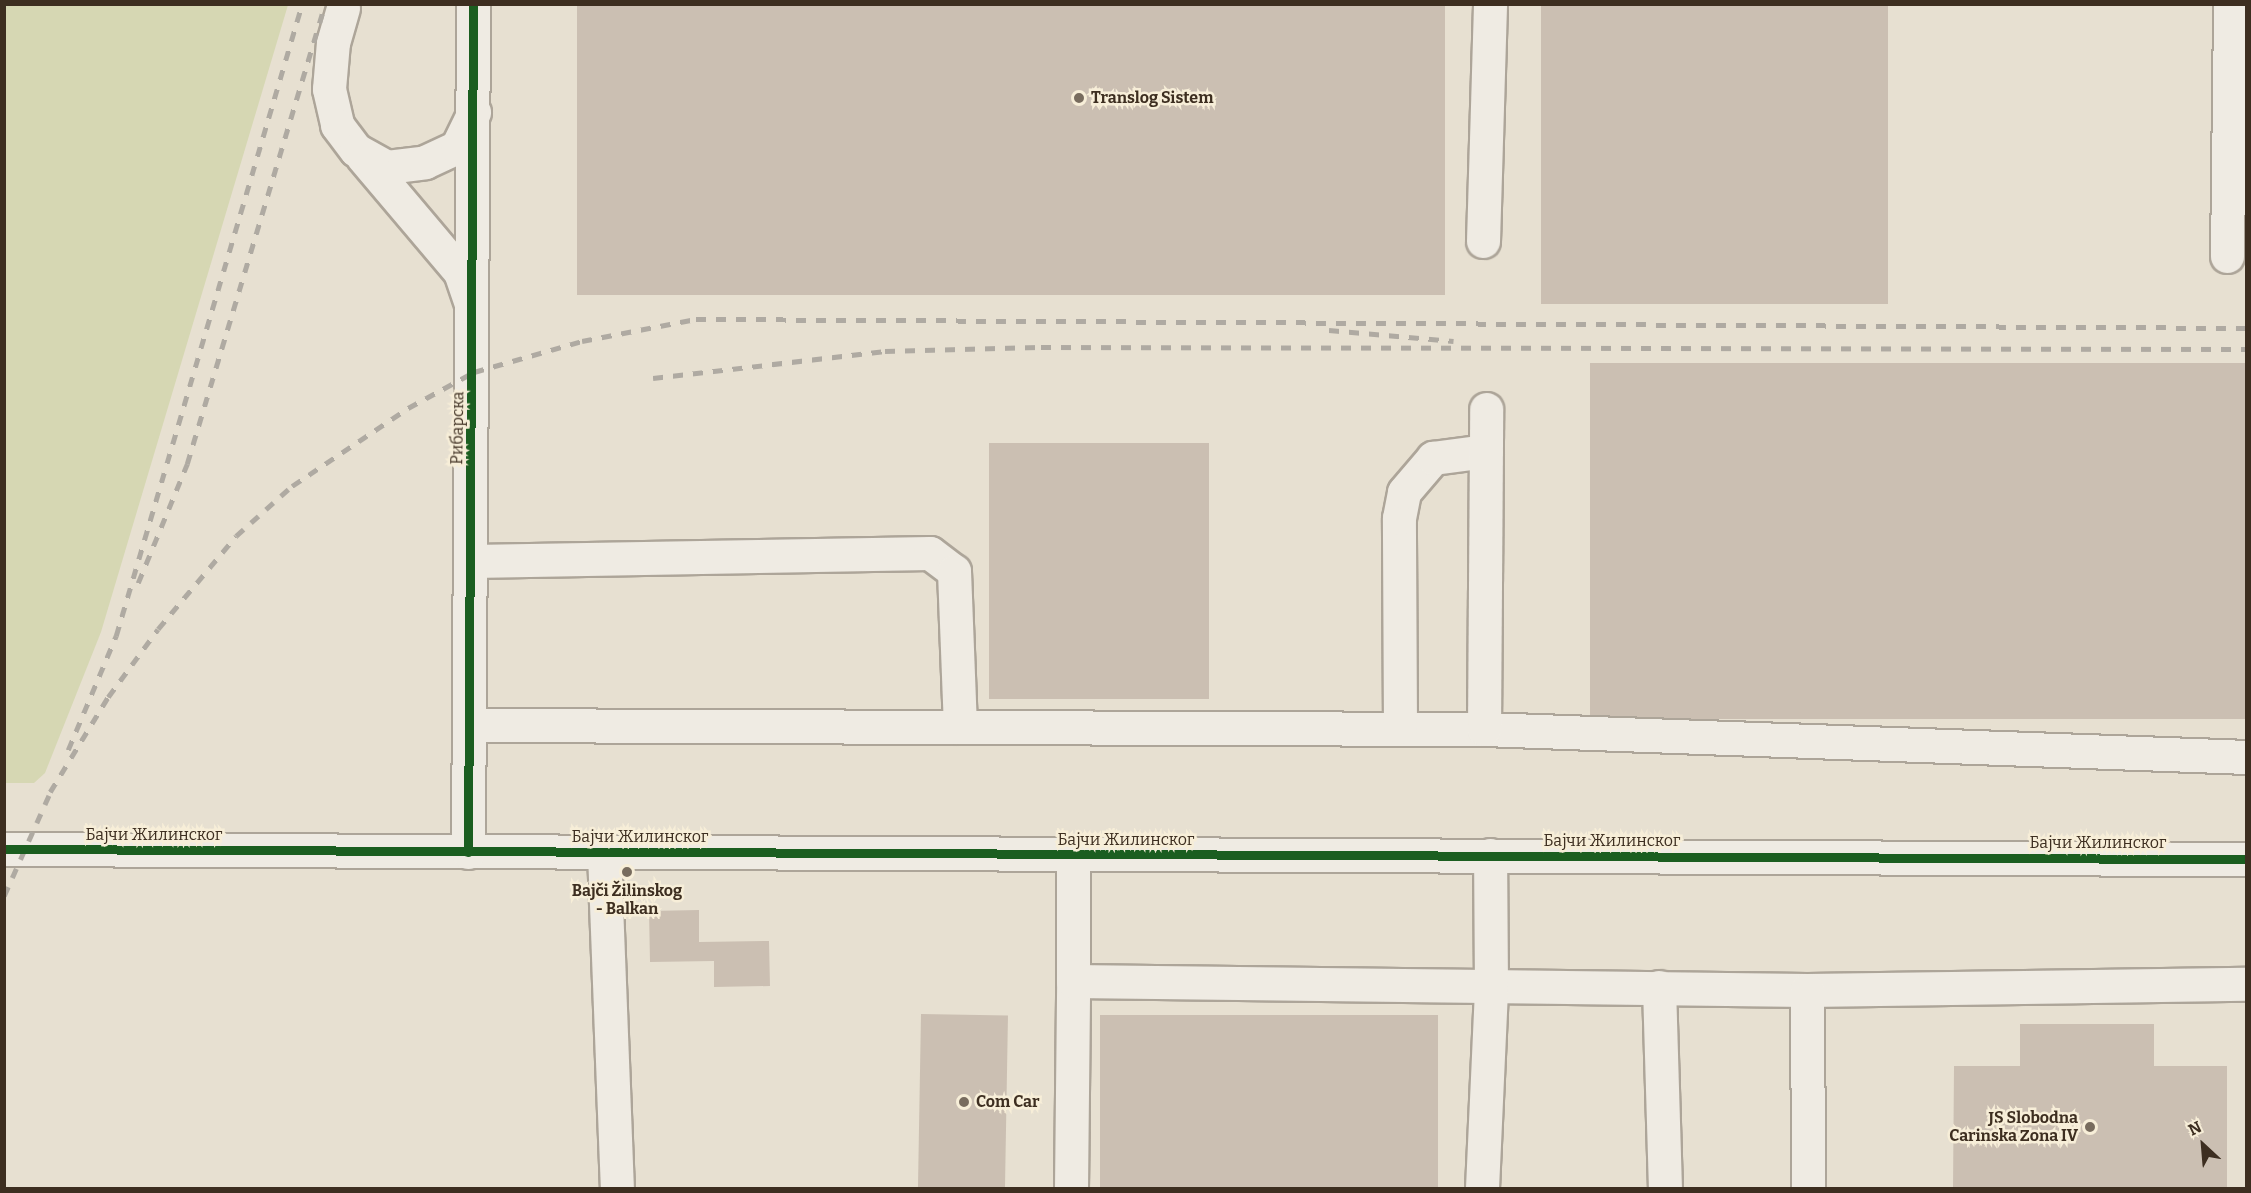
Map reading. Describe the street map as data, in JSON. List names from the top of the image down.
{
  "streets": {
    "street": ["Рибарска", "Бајчи Жилинског"]
  },
  "crossings": [
    ["Рибарска", "Бајчи Жилинског"]
  ],
  "places": [
    "Translog Sistem",
    "Bajči Žilinskog - Balkan",
    "Com Car",
    "JS Slobodna Carinska Zona IV"
  ],
  "north": "top left"
}
